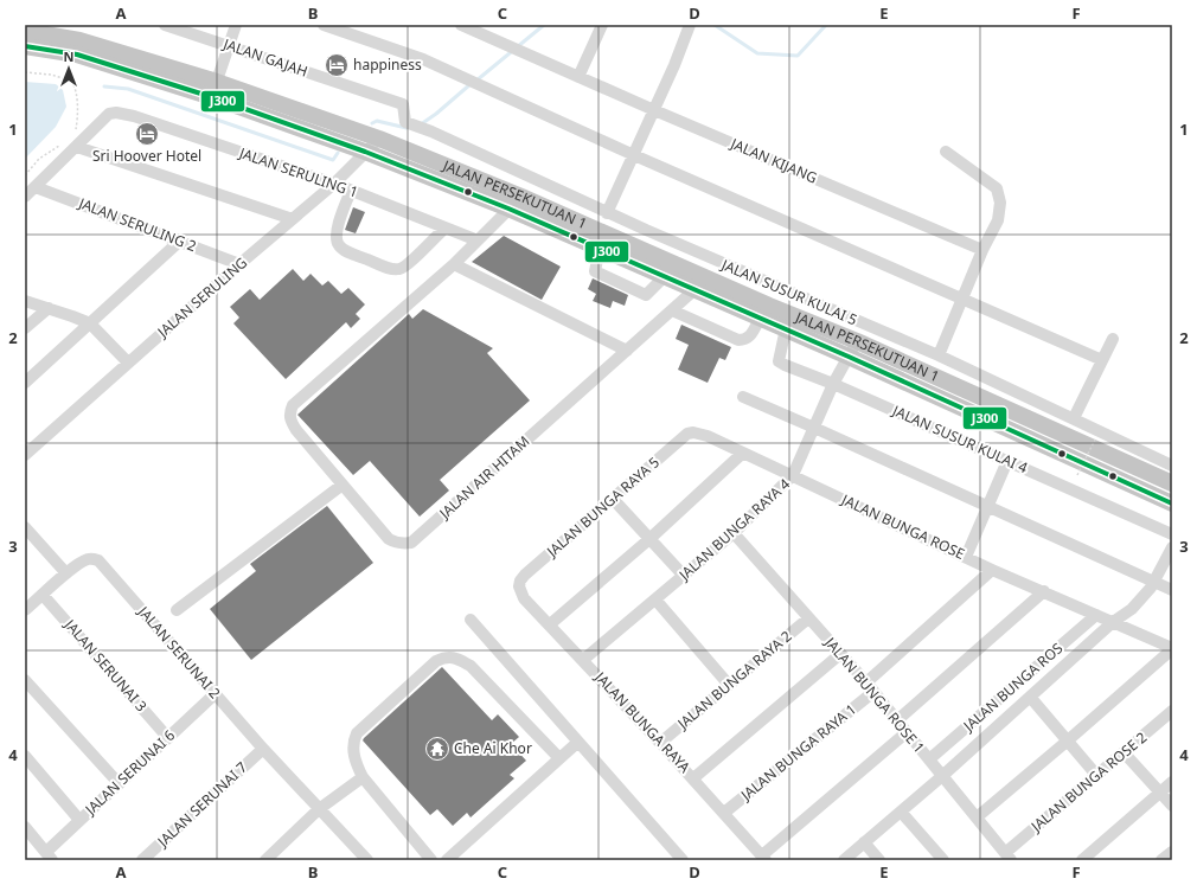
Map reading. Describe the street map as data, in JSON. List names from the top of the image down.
{
  "streets": {
    "highway": ["JALAN PERSEKUTUAN 1"],
    "street": [
      "JALAN GAJAH",
      "JALAN KIJANG",
      "JALAN SERULING 1",
      "JALAN SERULING 2",
      "JALAN SUSUR KULAI 5",
      "JALAN SERULING",
      "JALAN SUSUR KULAI 4",
      "JALAN AIR HITAM",
      "JALAN BUNGA RAYA 5",
      "JALAN BUNGA ROSE",
      "JALAN BUNGA RAYA 4",
      "JALAN SERUNAI 2",
      "JALAN SERUNAI 3",
      "JALAN BUNGA RAYA 2",
      "JALAN BUNGA ROS",
      "JALAN BUNGA ROSE 1",
      "JALAN BUNGA RAYA",
      "JALAN BUNGA RAYA 1",
      "JALAN SERUNAI 6",
      "JALAN BUNGA ROSE 2",
      "JALAN SERUNAI 7"
    ]
  },
  "crossings": [
    ["JALAN GAJAH", "JALAN SUSUR KULAI 5"],
    ["JALAN SERULING 1", "JALAN SERULING"],
    ["JALAN PERSEKUTUAN 1", "JALAN SERULING"],
    ["JALAN PERSEKUTUAN 1", "JALAN SUSUR KULAI 4"],
    ["JALAN PERSEKUTUAN 1", "JALAN AIR HITAM"],
    ["JALAN PERSEKUTUAN 1", "JALAN BUNGA RAYA 4"],
    ["JALAN SERULING 2", "JALAN SERULING"],
    ["JALAN SUSUR KULAI 4", "JALAN BUNGA RAYA 4"],
    ["JALAN BUNGA RAYA 5", "JALAN BUNGA ROSE"],
    ["JALAN BUNGA RAYA 5", "JALAN BUNGA RAYA"],
    ["JALAN BUNGA ROSE", "JALAN BUNGA RAYA 4"],
    ["JALAN BUNGA ROSE", "JALAN BUNGA ROS"],
    ["JALAN BUNGA ROSE", "JALAN BUNGA RAYA 1"],
    ["JALAN BUNGA RAYA 4", "JALAN BUNGA ROSE 1"],
    ["JALAN BUNGA RAYA 4", "JALAN BUNGA RAYA"],
    ["JALAN SERUNAI 2", "JALAN SERUNAI 6"],
    ["JALAN SERUNAI 2", "JALAN SERUNAI 7"],
    ["JALAN SERUNAI 3", "JALAN SERUNAI 6"],
    ["JALAN BUNGA RAYA 2", "JALAN BUNGA ROSE 1"],
    ["JALAN BUNGA RAYA 2", "JALAN BUNGA RAYA"],
    ["JALAN BUNGA ROS", "JALAN BUNGA ROSE 1"],
    ["JALAN BUNGA ROSE 1", "JALAN BUNGA RAYA 1"],
    ["JALAN BUNGA ROSE 1", "JALAN BUNGA ROSE 2"],
    ["JALAN BUNGA RAYA", "JALAN BUNGA RAYA 1"]
  ],
  "places": {
    "hotel": ["happiness", "Sri Hoover Hotel"],
    "temple": ["Che Ai Khor"]
  },
  "lines": ["transit line J300"],
  "north": "top",
  "grid": {
    "columns": [
      "A",
      "B",
      "C",
      "D",
      "E",
      "F"
    ],
    "rows": [
      "1",
      "2",
      "3",
      "4"
    ]
  }
}
